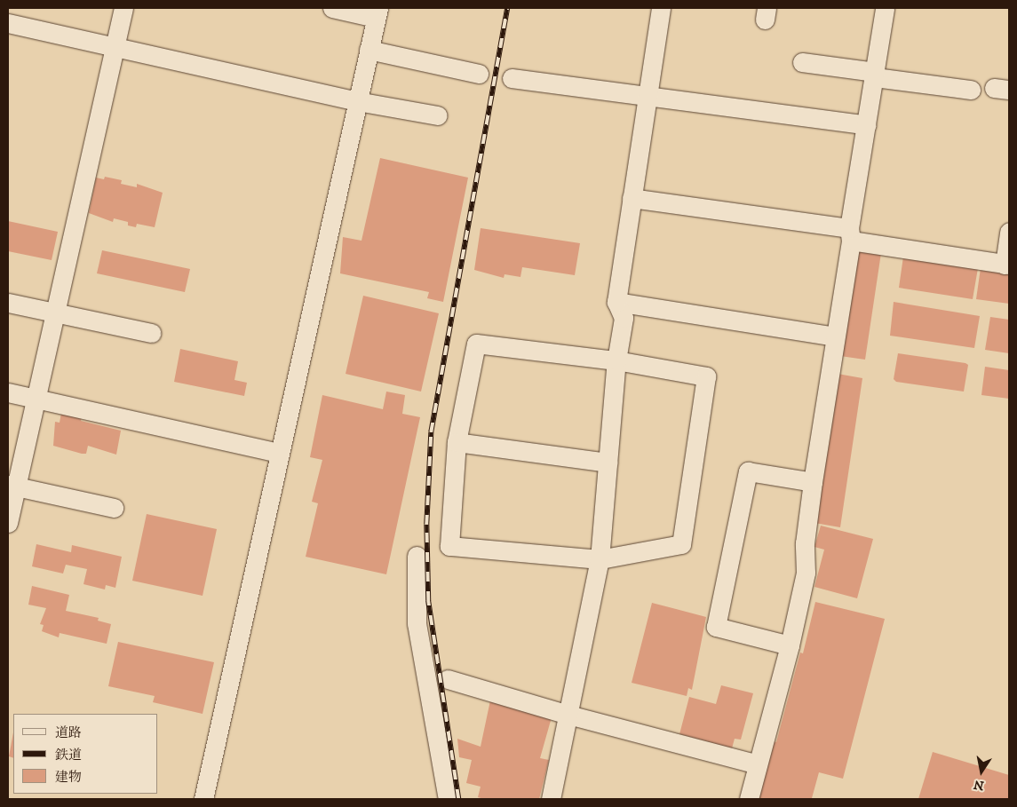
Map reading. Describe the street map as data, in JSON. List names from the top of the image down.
{
  "legend": ["道路", "鉄道", "建物"],
  "north": "bottom"
}
